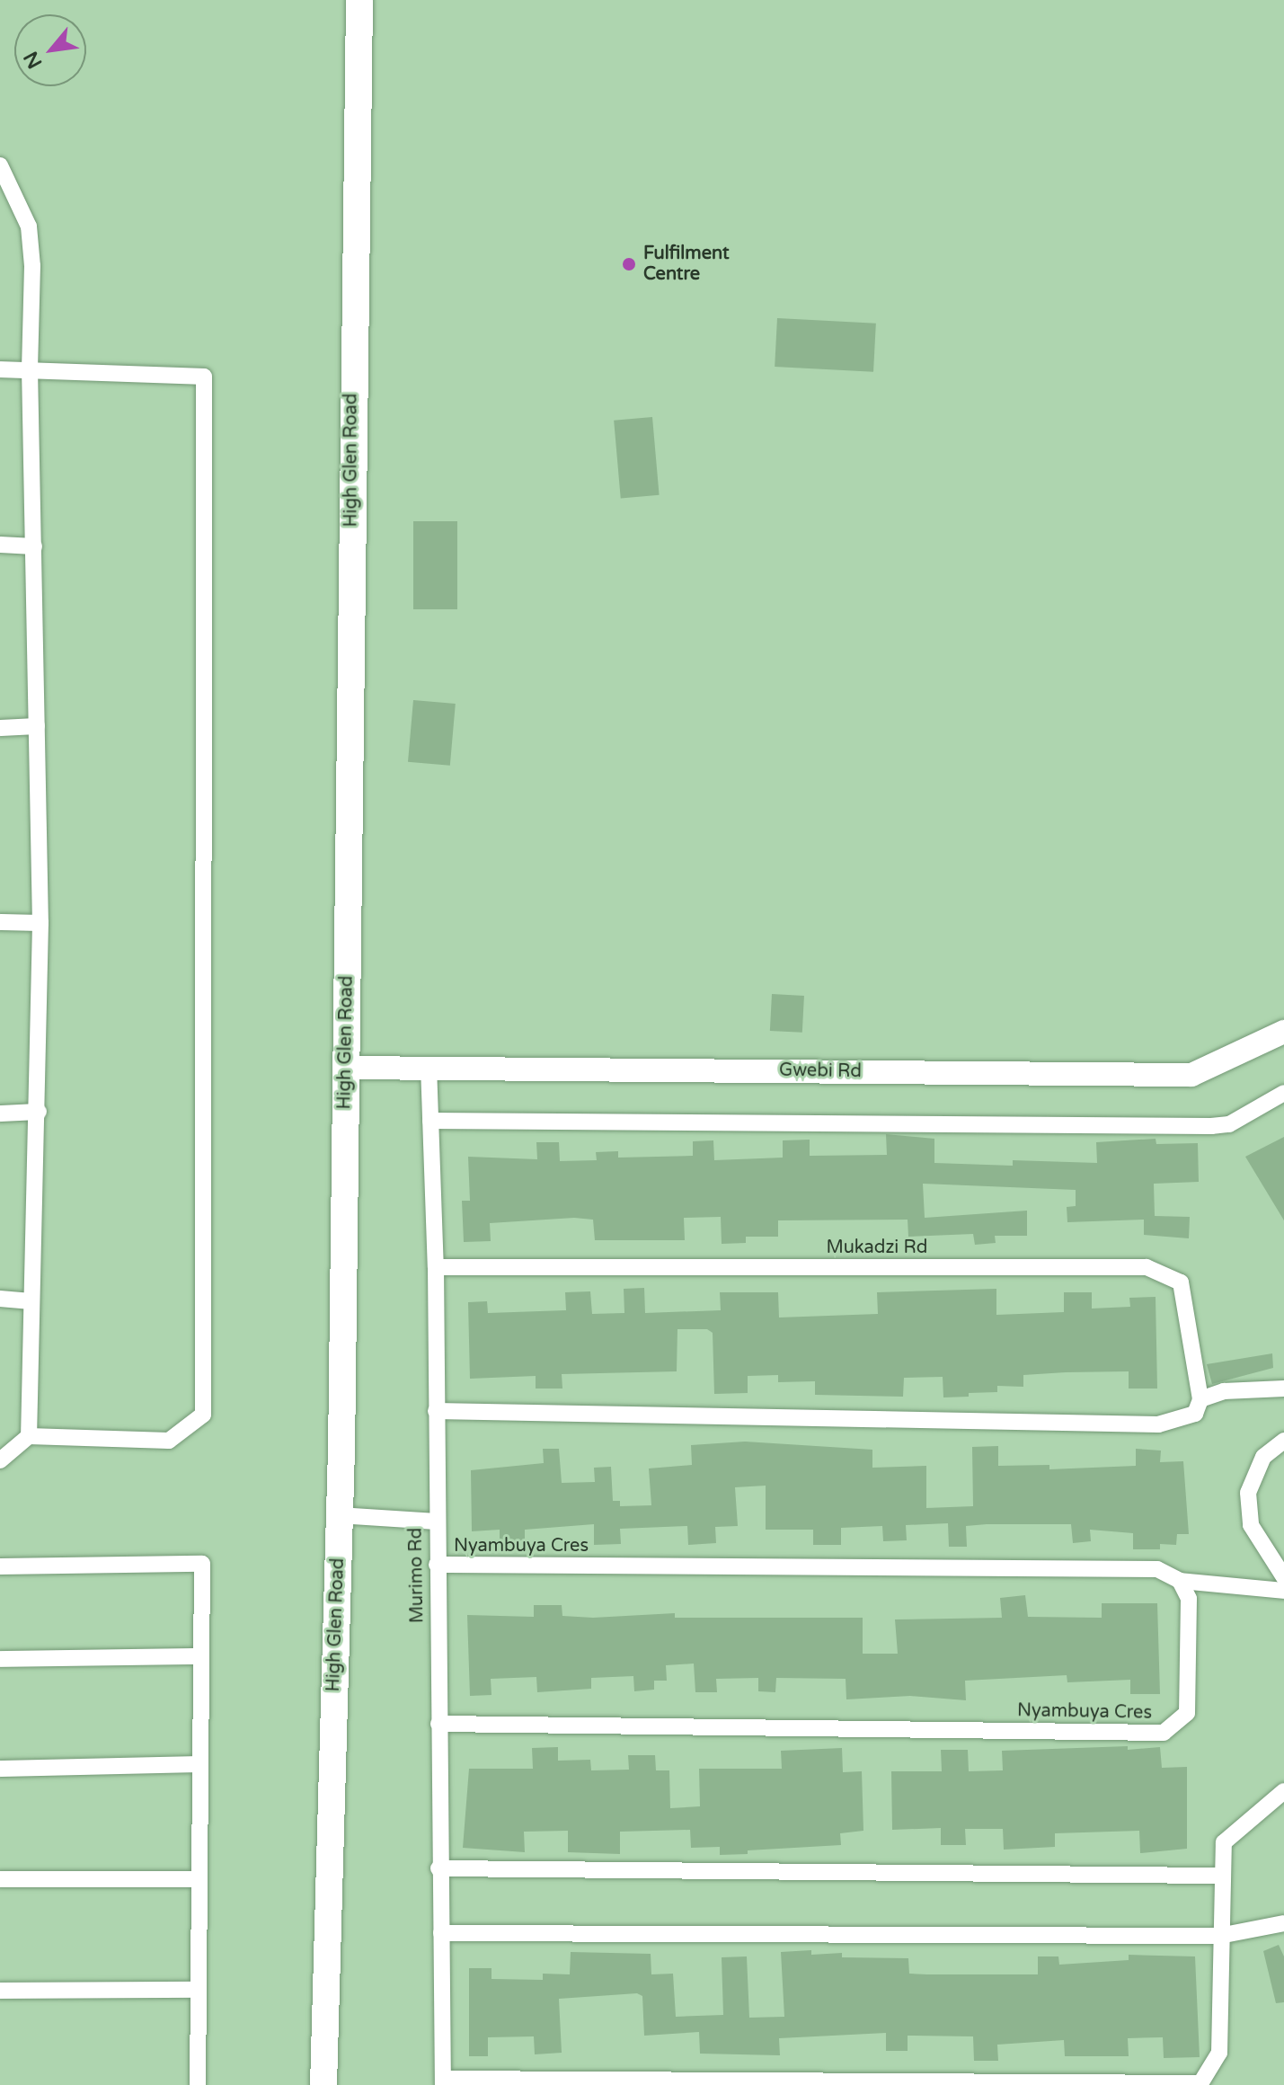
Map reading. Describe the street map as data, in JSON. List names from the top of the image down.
{
  "streets": {
    "main road": ["High Glen Road"],
    "street": [
      "Gwebi Rd",
      "Mukadzi Rd",
      "Nyambuya Cres",
      "Murimo Rd"
    ]
  },
  "crossings": [
    ["High Glen Road", "Gwebi Rd"],
    ["Gwebi Rd", "Murimo Rd"],
    ["Mukadzi Rd", "Murimo Rd"],
    ["Nyambuya Cres", "Murimo Rd"]
  ],
  "places": ["Fulfilment Centre"],
  "north": "bottom left"
}
